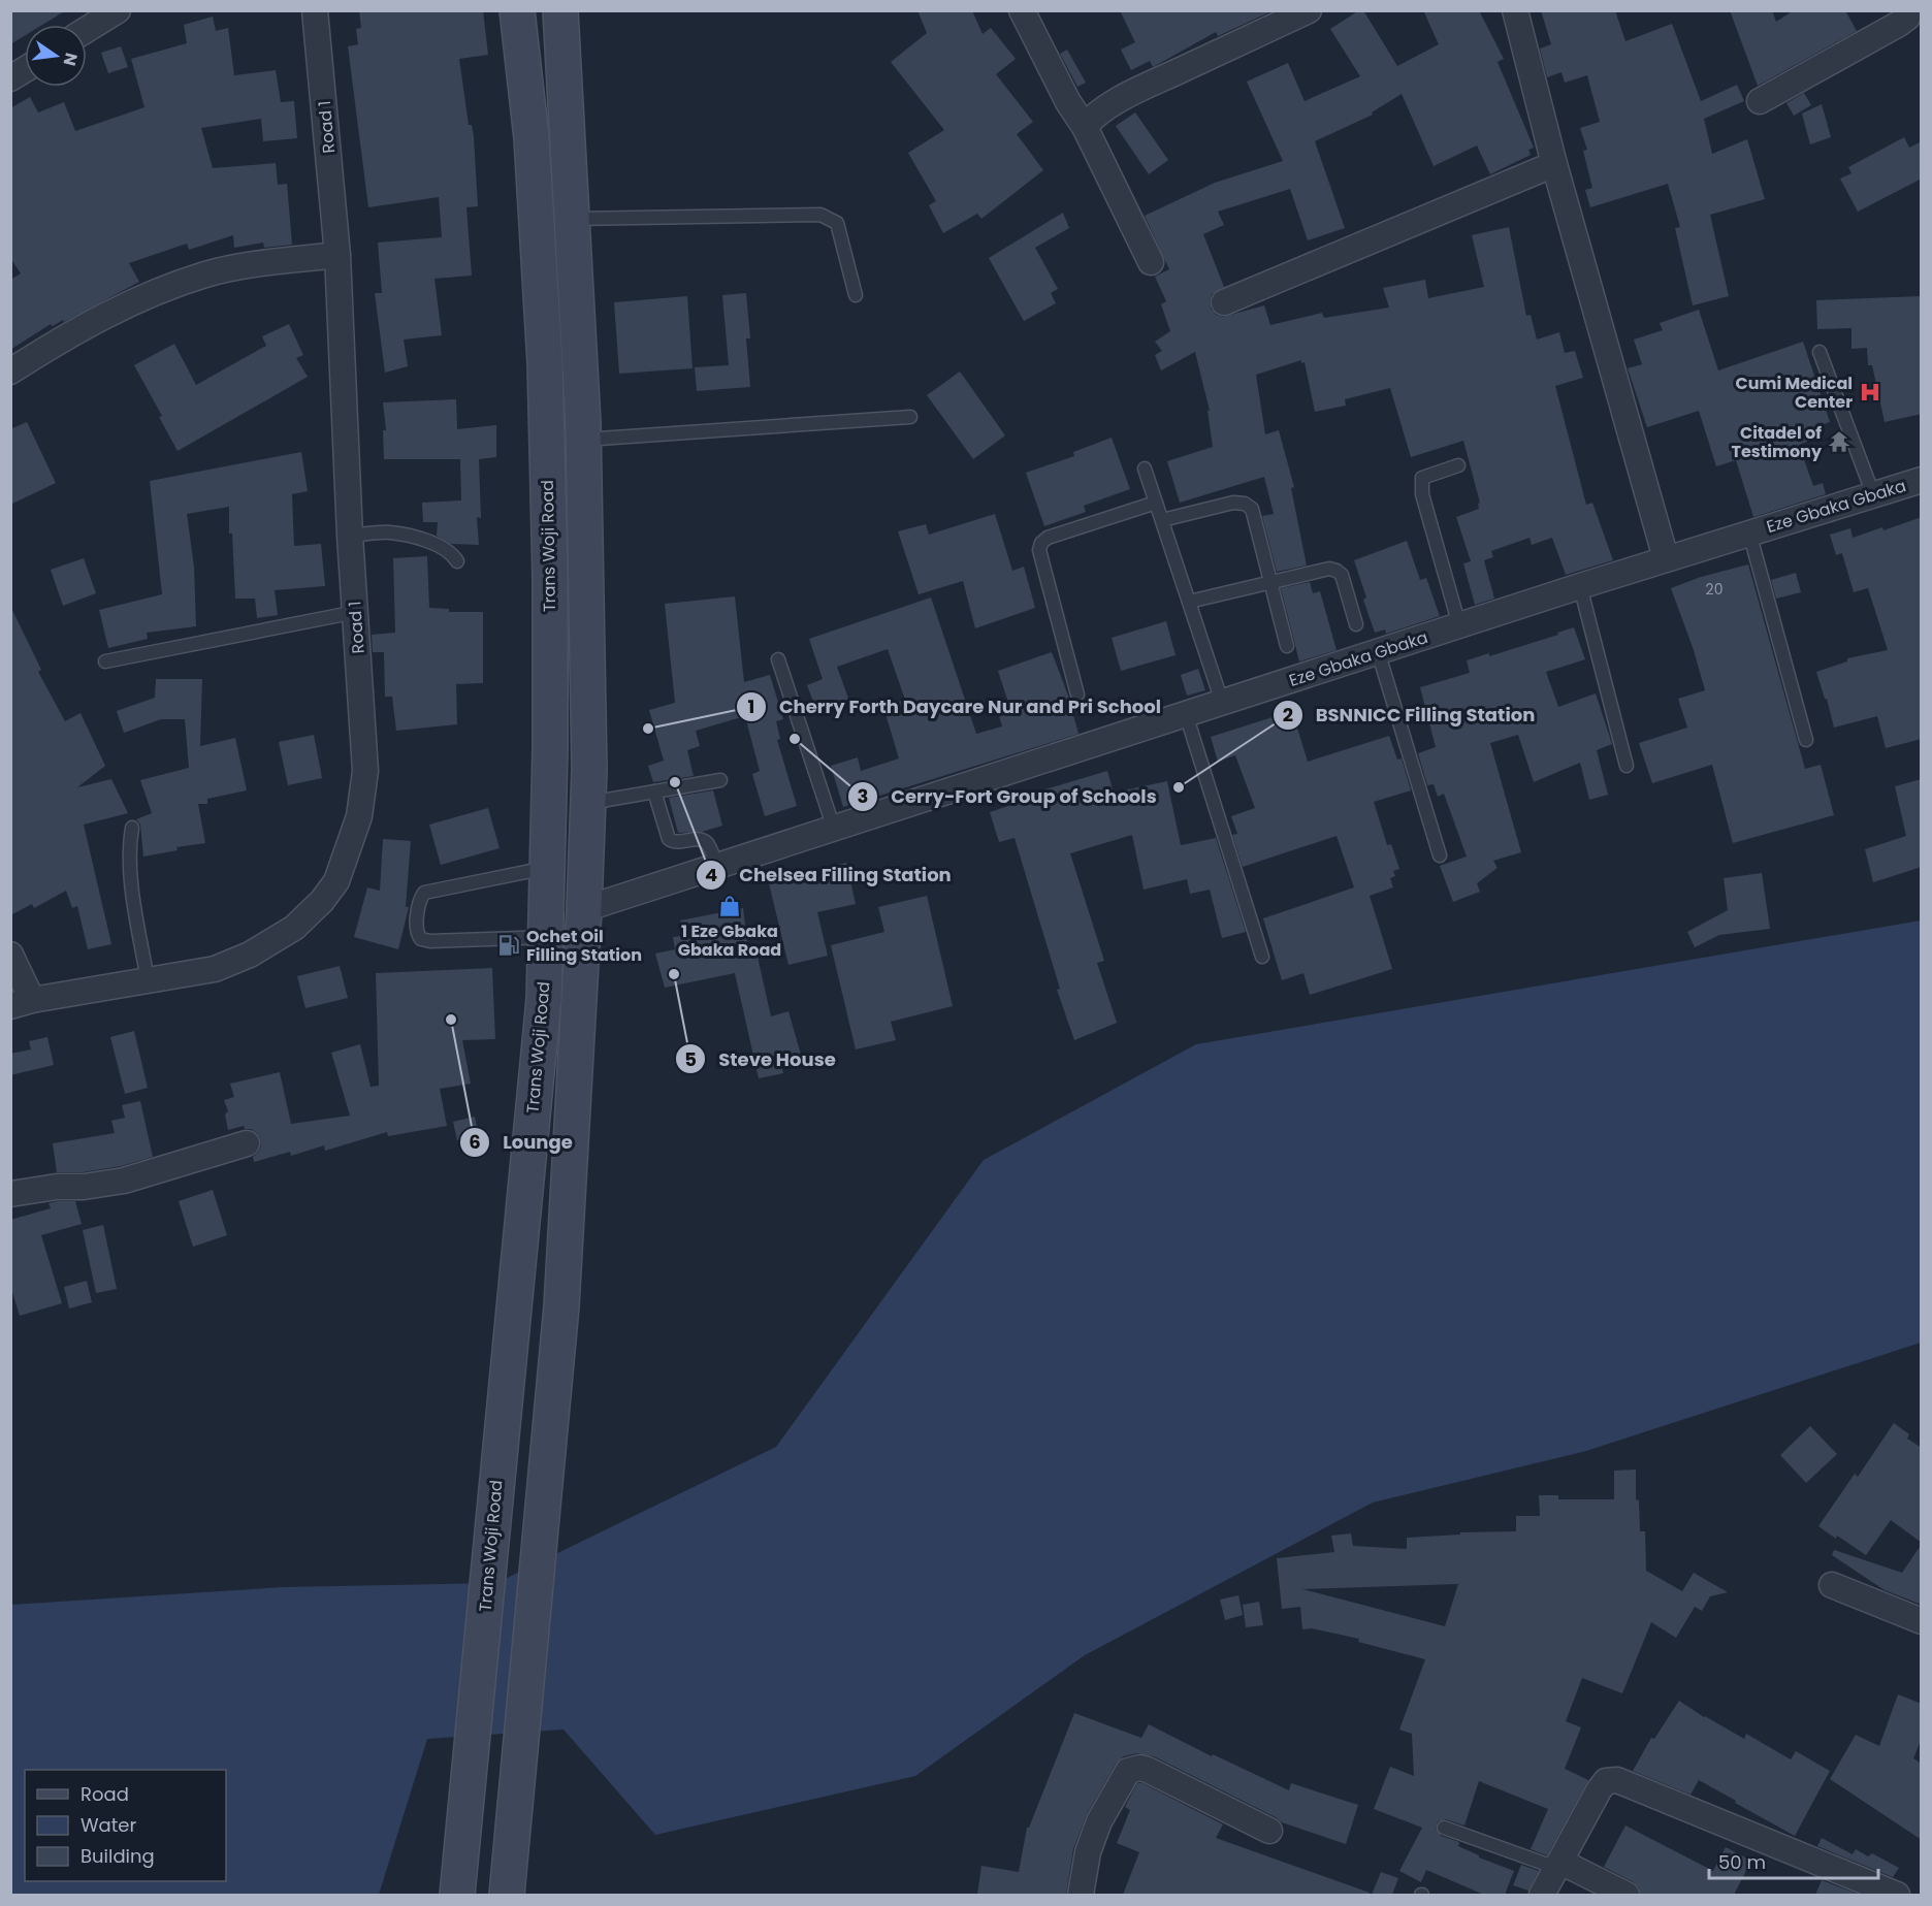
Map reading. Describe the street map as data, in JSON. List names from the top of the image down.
{
  "streets": {
    "main road": ["Trans Woji Road"],
    "street": ["Road 1", "Eze Gbaka Gbaka"]
  },
  "places": {
    "hospital": ["Cumi Medical Center"],
    "temple": ["Citadel of Testimony"],
    "other": [
      "Cherry Forth Daycare Nur and Pri School",
      "Cerry-Fort Group of Schools",
      "Chelsea Filling Station",
      "BSNNICC Filling Station",
      "Steve House",
      "Lounge"
    ],
    "shop": ["1 Eze Gbaka Gbaka Road"],
    "fuel station": ["Ochet Oil Filling Station"]
  },
  "house_numbers": ["20"],
  "legend": ["Road", "Water", "Building"],
  "scale_bar": "50 m",
  "north": "right"
}
